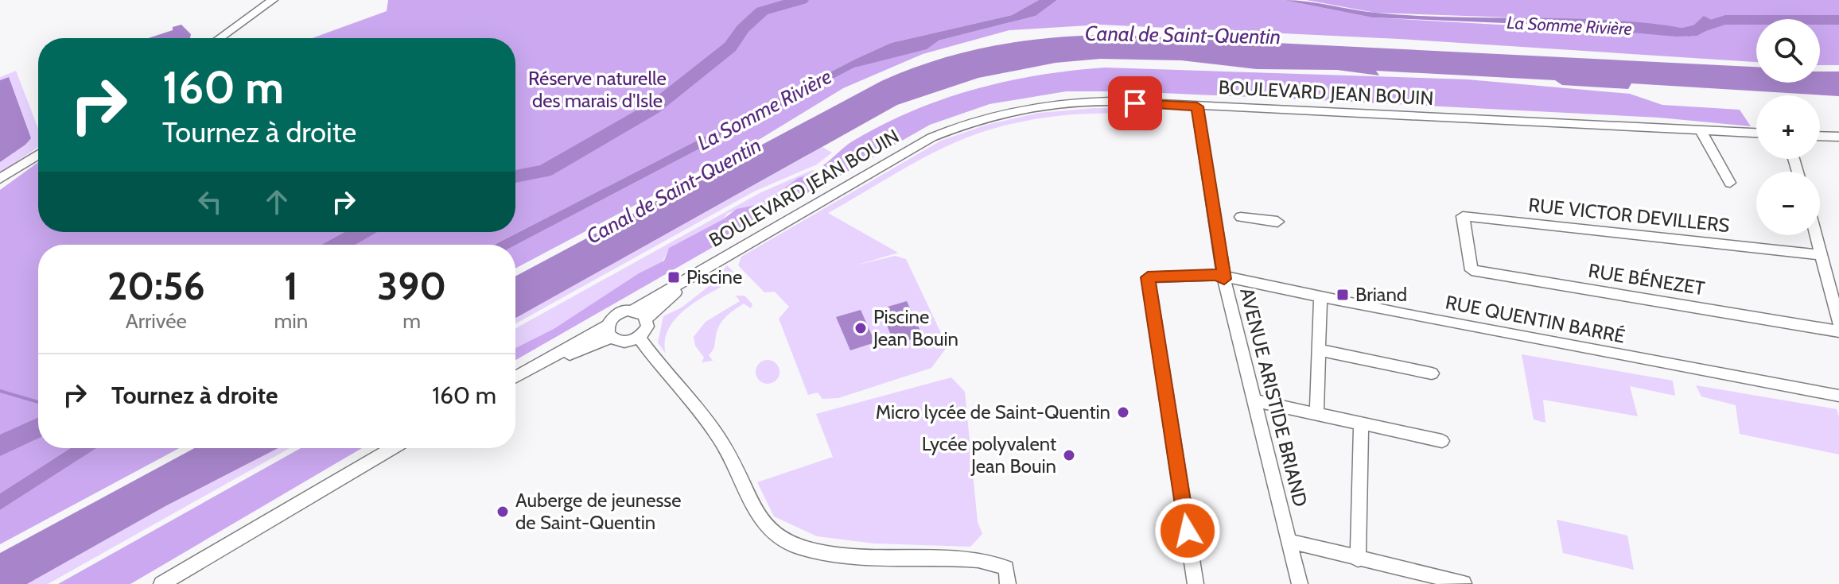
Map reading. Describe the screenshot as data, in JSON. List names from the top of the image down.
{
  "streets": {
    "street": [
      "BOULEVARD JEAN BOUIN",
      "RUE VICTOR DEVILLERS",
      "RUE BÉNEZET",
      "RUE QUENTIN BARRÉ",
      "AVENUE ARISTIDE BRIAND"
    ]
  },
  "crossings": [
    ["BOULEVARD JEAN BOUIN", "AVENUE ARISTIDE BRIAND"],
    ["RUE VICTOR DEVILLERS", "RUE BÉNEZET"],
    ["RUE QUENTIN BARRÉ", "AVENUE ARISTIDE BRIAND"]
  ],
  "water": ["La Somme Rivière", "Canal de Saint-Quentin"],
  "parks": ["Réserve naturelle des marais d'Isle"],
  "places": {
    "transit": ["Piscine", "Briand"],
    "other": [
      "Piscine Jean Bouin",
      "Micro lycée de Saint-Quentin",
      "Lycée polyvalent Jean Bouin",
      "Auberge de jeunesse de Saint-Quentin"
    ]
  },
  "page": {
    "map_buttons": ["+", "−"],
    "turn": ["160 m", "Tournez à droite"],
    "eta": [
      "20:56",
      "Arrivée",
      "1",
      "min",
      "390",
      "m"
    ],
    "list": [
      {
        "name": "Tournez à droite",
        "value": "160 m"
      }
    ]
  }
}
